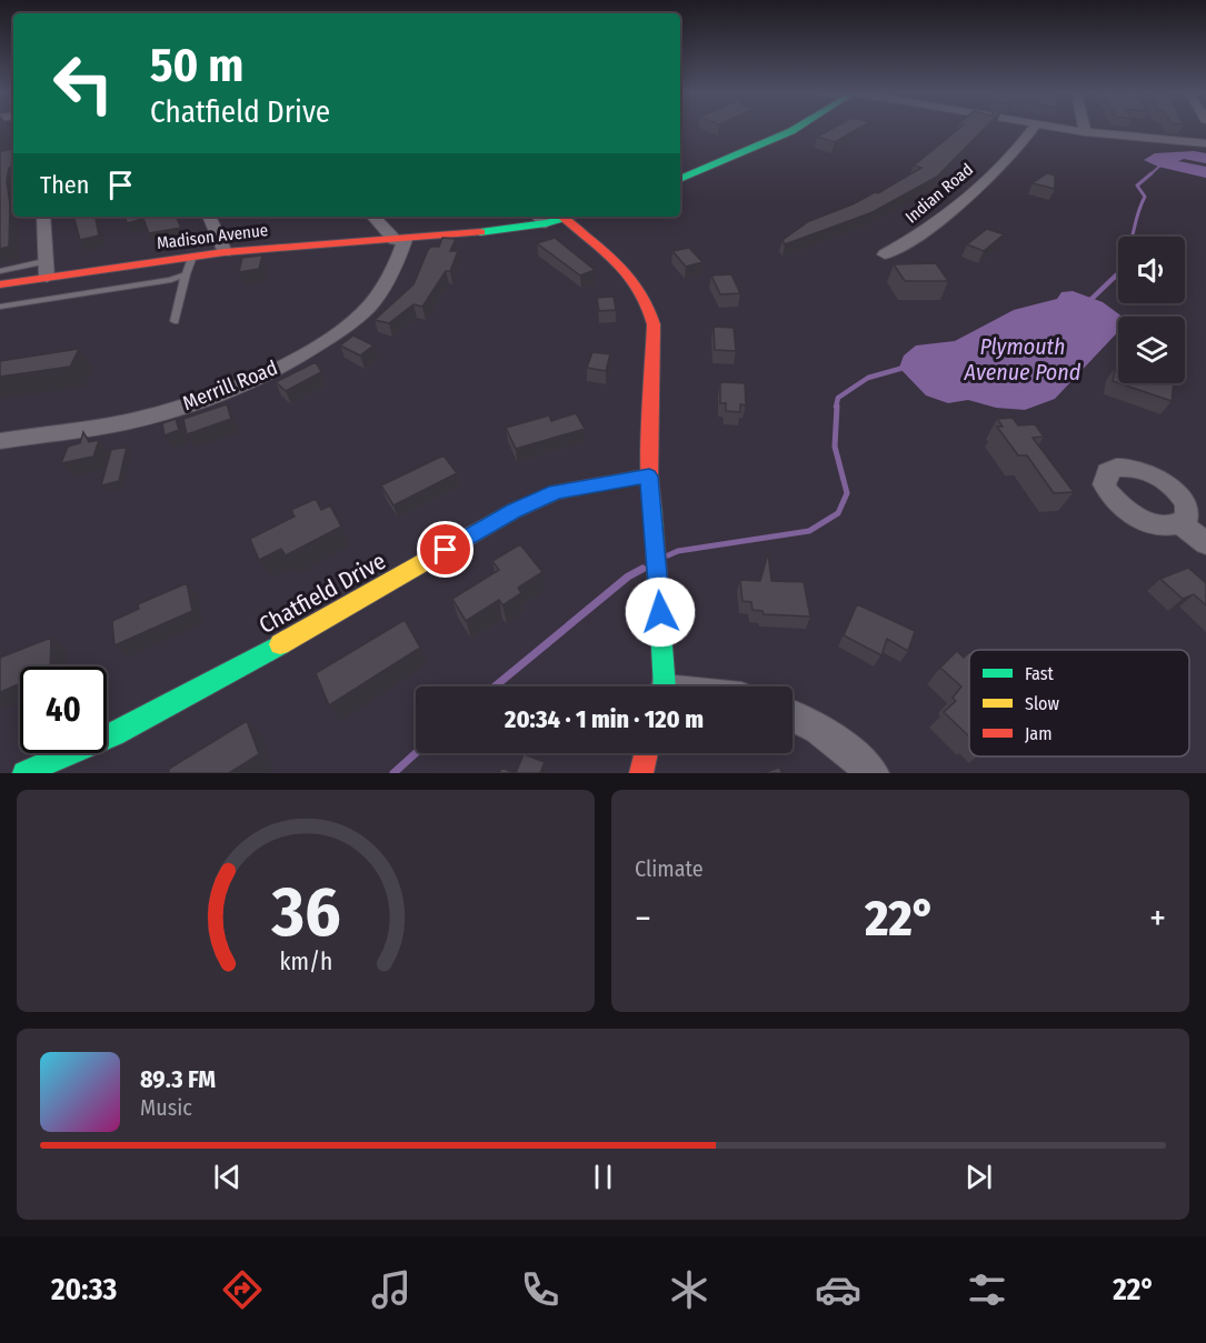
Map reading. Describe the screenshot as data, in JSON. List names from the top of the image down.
{
  "streets": {
    "street": [
      "Indian Road",
      "Madison Avenue",
      "Merrill Road",
      "Chatfield Drive"
    ]
  },
  "crossings": [
    ["Madison Avenue", "Merrill Road"]
  ],
  "water": ["Plymouth Avenue Pond"],
  "legend": ["Fast", "Slow", "Jam"],
  "page": {
    "turn": ["50 m", "Chatfield Drive"],
    "then": "Then",
    "limit": "40",
    "trip": "20:34 · 1 min · 120 m",
    "tile": "Climate",
    "heat": ["−", "22°", "+"],
    "song": ["89.3 FM", "Music"],
    "tabs": ["20:33", "22°"],
    "gauge": ["36", "km/h"]
  }
}
